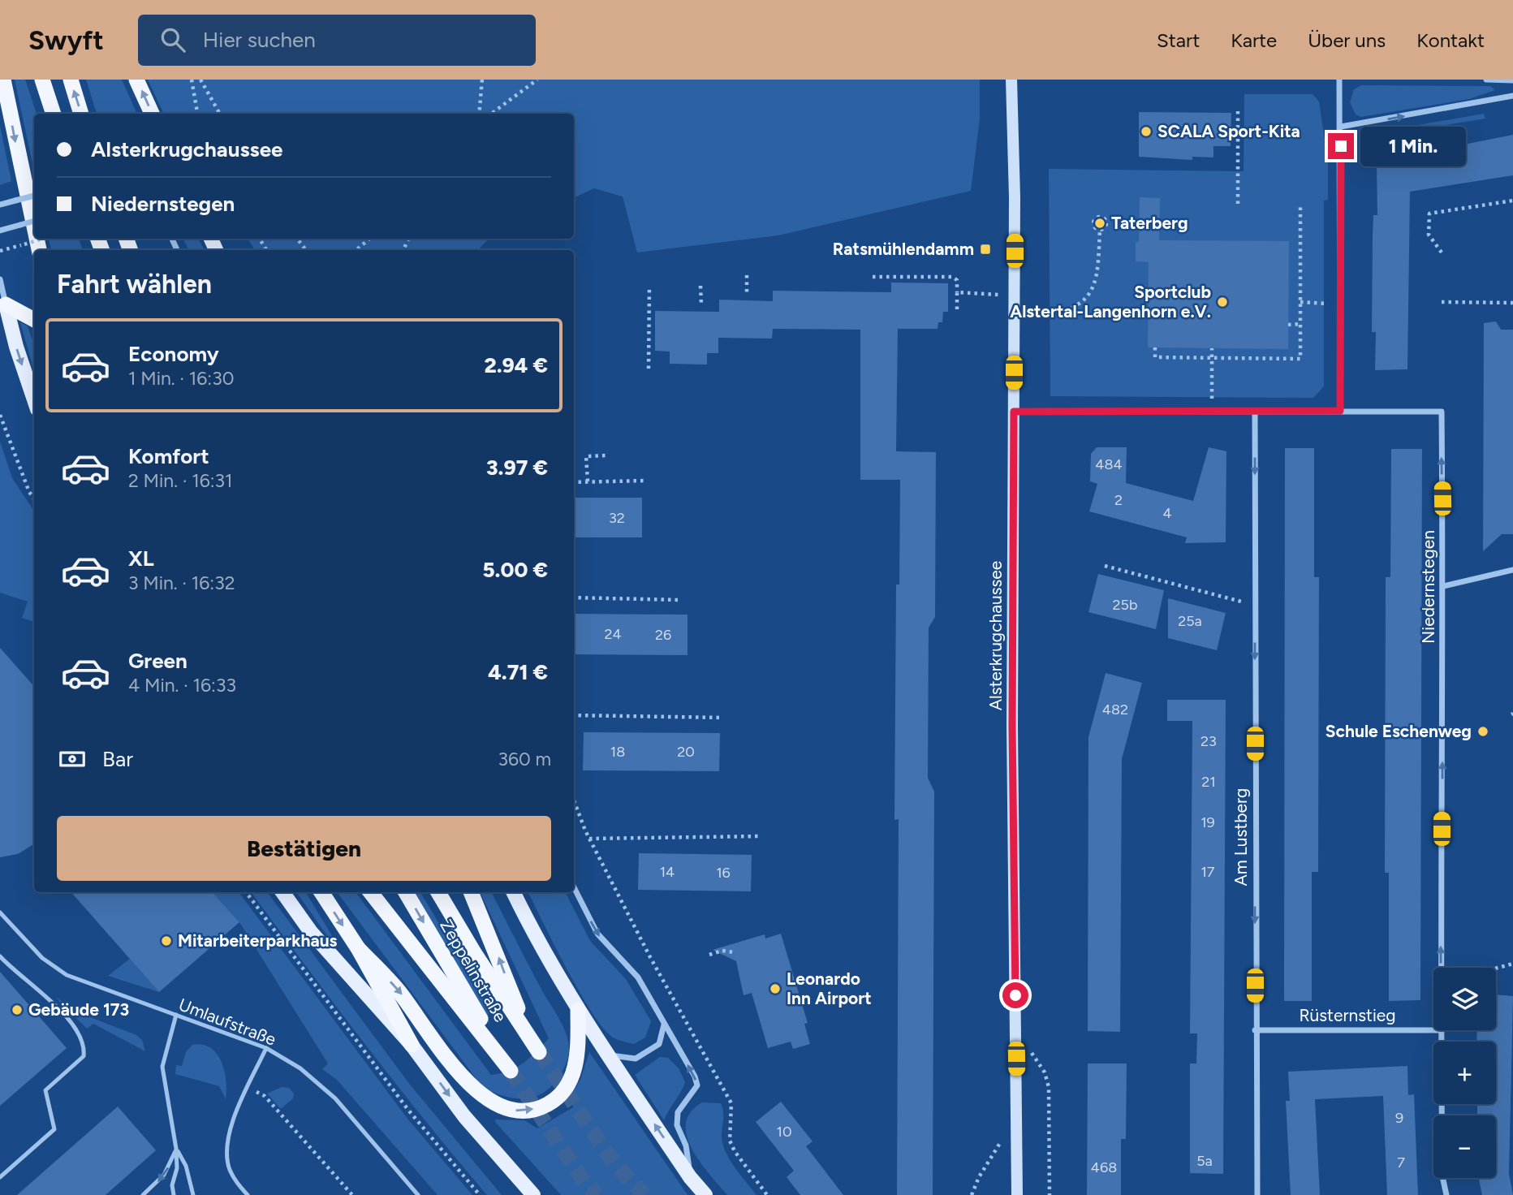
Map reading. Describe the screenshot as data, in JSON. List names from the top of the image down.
{
  "streets": {
    "highway": ["Zeppelinstraße"],
    "main road": ["Alsterkrugchaussee"],
    "street": ["Niedernstegen", "Am Lustberg", "Rüsternstieg"],
    "lane": ["Umlaufstraße"]
  },
  "crossings": [
    ["Am Lustberg", "Rüsternstieg"]
  ],
  "one_way": ["Niedernstegen", "Am Lustberg"],
  "places": {
    "other": [
      "SCALA Sport-Kita",
      "Taterberg",
      "Sportclub Alstertal-Langenhorn e.V.",
      "Schule Eschenweg",
      "Mitarbeiterparkhaus",
      "Leonardo Inn Airport",
      "Gebäude 173"
    ],
    "transit": ["Ratsmühlendamm"]
  },
  "house_numbers": [
    "484",
    "2",
    "4",
    "32",
    "25b",
    "25a",
    "24",
    "26",
    "482",
    "23",
    "18",
    "20",
    "21",
    "19",
    "14",
    "17",
    "16",
    "9",
    "10",
    "5a",
    "7",
    "468"
  ],
  "page": {
    "header": "Swyft",
    "search": "Hier suchen",
    "nav": [
      "Start",
      "Karte",
      "Über uns",
      "Kontakt"
    ],
    "banner": ["Alsterkrugchaussee", "Niedernstegen"],
    "bubble": "1 Min.",
    "heading": "Fahrt wählen",
    "list": [
      {
        "name": "Economy",
        "note": "1 Min. · 16:30",
        "value": "2.94 €"
      },
      {
        "name": "Komfort",
        "note": "2 Min. · 16:31",
        "value": "3.97 €"
      },
      {
        "name": "XL",
        "note": "3 Min. · 16:32",
        "value": "5.00 €"
      },
      {
        "name": "Green",
        "note": "4 Min. · 16:33",
        "value": "4.71 €"
      }
    ],
    "pay": ["Bar", "360 m"],
    "buttons": "Bestätigen",
    "map_buttons": ["+", "−"]
  }
}
